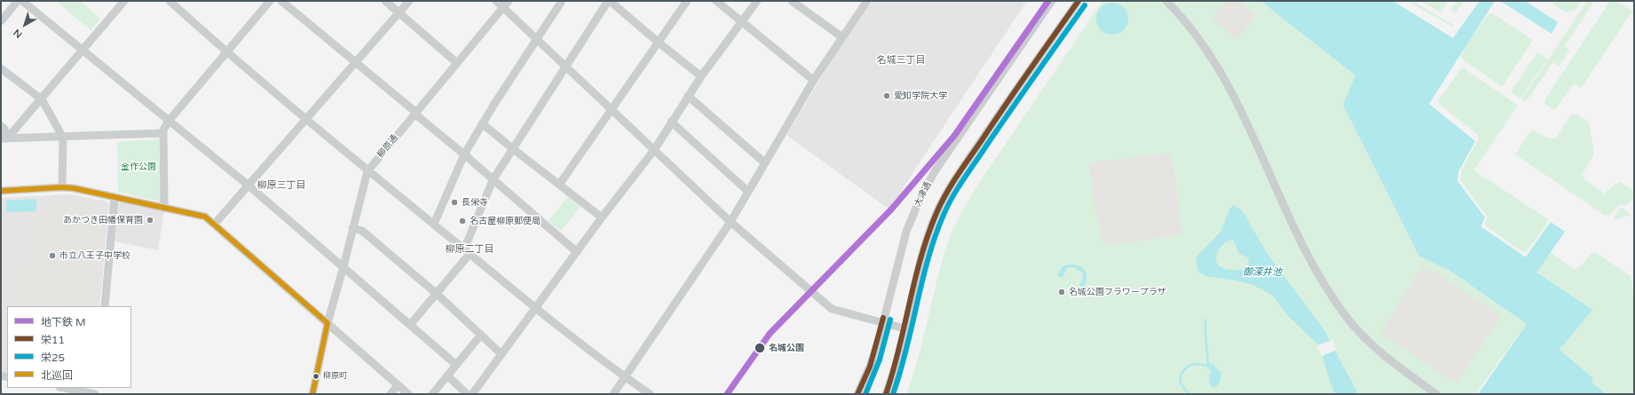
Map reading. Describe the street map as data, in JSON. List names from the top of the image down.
{
  "streets": {
    "street": ["柳原通", "大津通"]
  },
  "districts": ["名城三丁目", "柳原三丁目", "柳原二丁目"],
  "water": ["御深井池"],
  "parks": ["金作公園"],
  "places": [
    "愛知学院大学",
    "長栄寺",
    "あかつき田幡保育園",
    "名古屋柳原郵便局",
    "市立八王子中学校",
    "名城公園フラワープラザ",
    "名城公園",
    "柳原町"
  ],
  "lines": [
    "metro line M",
    "transit line 栄11",
    "transit line 栄25",
    "transit line 北巡回"
  ],
  "legend": [
    "地下鉄 M",
    "栄11",
    "栄25",
    "北巡回"
  ],
  "north": "bottom left"
}
